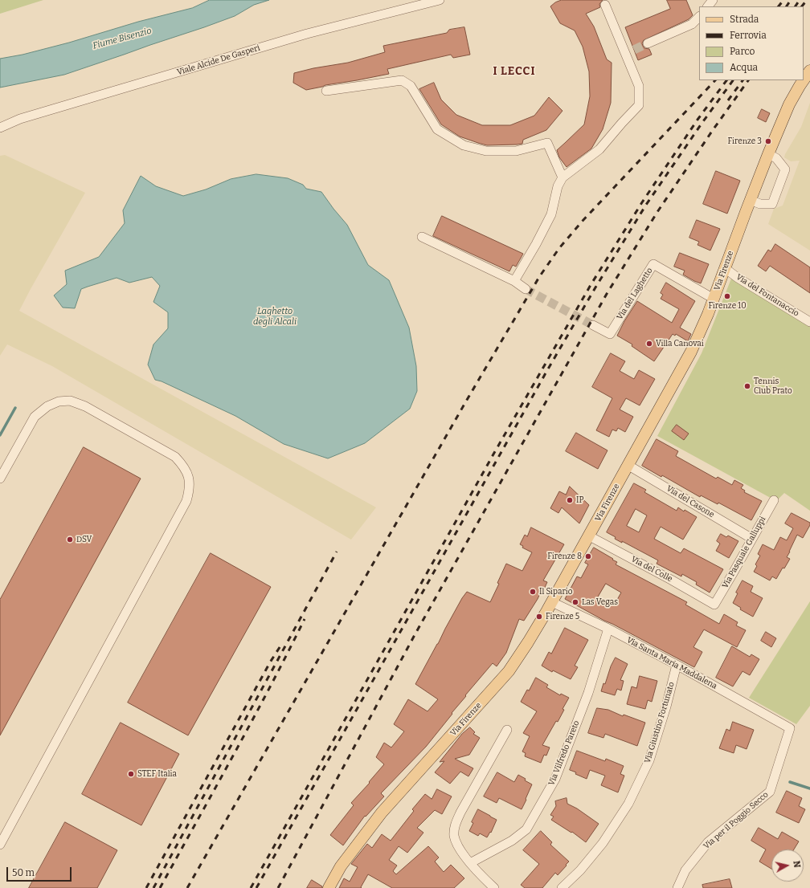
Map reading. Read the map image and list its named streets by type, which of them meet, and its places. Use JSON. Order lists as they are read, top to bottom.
{
  "streets": {
    "main road": ["Via Firenze"],
    "street": [
      "Viale Alcide De Gasperi",
      "Via del Laghetto",
      "Via del Fontanaccio",
      "Via del Casone",
      "Via Pasquale Galluppi",
      "Via del Colle",
      "Via Santa Maria Maddalena",
      "Via Giustino Fortunato",
      "Via Vilfredo Pareto",
      "Via per il Poggio Secco"
    ]
  },
  "crossings": [
    ["Via Firenze", "Via del Laghetto"],
    ["Via Firenze", "Via del Fontanaccio"],
    ["Via Firenze", "Via del Casone"],
    ["Via Firenze", "Via del Colle"],
    ["Via Firenze", "Via Santa Maria Maddalena"],
    ["Via del Casone", "Via Pasquale Galluppi"],
    ["Via Pasquale Galluppi", "Via del Colle"],
    ["Via Santa Maria Maddalena", "Via Giustino Fortunato"],
    ["Via Santa Maria Maddalena", "Via Vilfredo Pareto"],
    ["Via Santa Maria Maddalena", "Via per il Poggio Secco"]
  ],
  "districts": ["I LECCI"],
  "water": ["Fiume Bisenzio", "Laghetto degli Alcali"],
  "places": [
    "Firenze 3",
    "Firenze 10",
    "Villa Canovai",
    "Tennis Club Prato",
    "IP",
    "DSV",
    "Firenze 8",
    "Il Sipario",
    "Las Vegas",
    "Firenze 5",
    "STEF Italia"
  ],
  "legend": [
    "Strada",
    "Ferrovia",
    "Parco",
    "Acqua"
  ],
  "scale_bar": "50 m",
  "north": "right"
}
